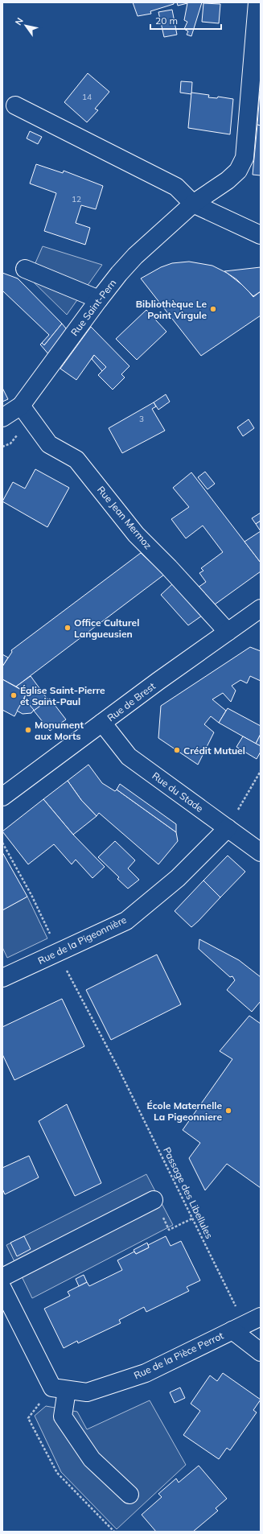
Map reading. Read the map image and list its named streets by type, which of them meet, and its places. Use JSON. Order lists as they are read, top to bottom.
{
  "streets": {
    "street": [
      "Rue Saint-Pern",
      "Rue Jean Mermoz",
      "Rue de Brest",
      "Rue du Stade",
      "Rue de la Pigeonnière",
      "Rue de la Pièce Perrot"
    ],
    "path": ["Passage des Libellules"]
  },
  "crossings": [
    ["Rue Saint-Pern", "Rue Jean Mermoz"],
    ["Rue Jean Mermoz", "Rue de Brest"],
    ["Rue de Brest", "Rue du Stade"],
    ["Rue du Stade", "Rue de la Pigeonnière"],
    ["Passage des Libellules", "Rue de la Pièce Perrot"]
  ],
  "places": [
    "Bibliothèque Le Point Virgule",
    "Office Culturel Langueusien",
    "Église Saint-Pierre et Saint-Paul",
    "Monument aux Morts",
    "Crédit Mutuel",
    "École Maternelle La Pigeonniere"
  ],
  "house_numbers": ["14", "12", "3"],
  "scale_bar": "20 m",
  "north": "top left"
}
